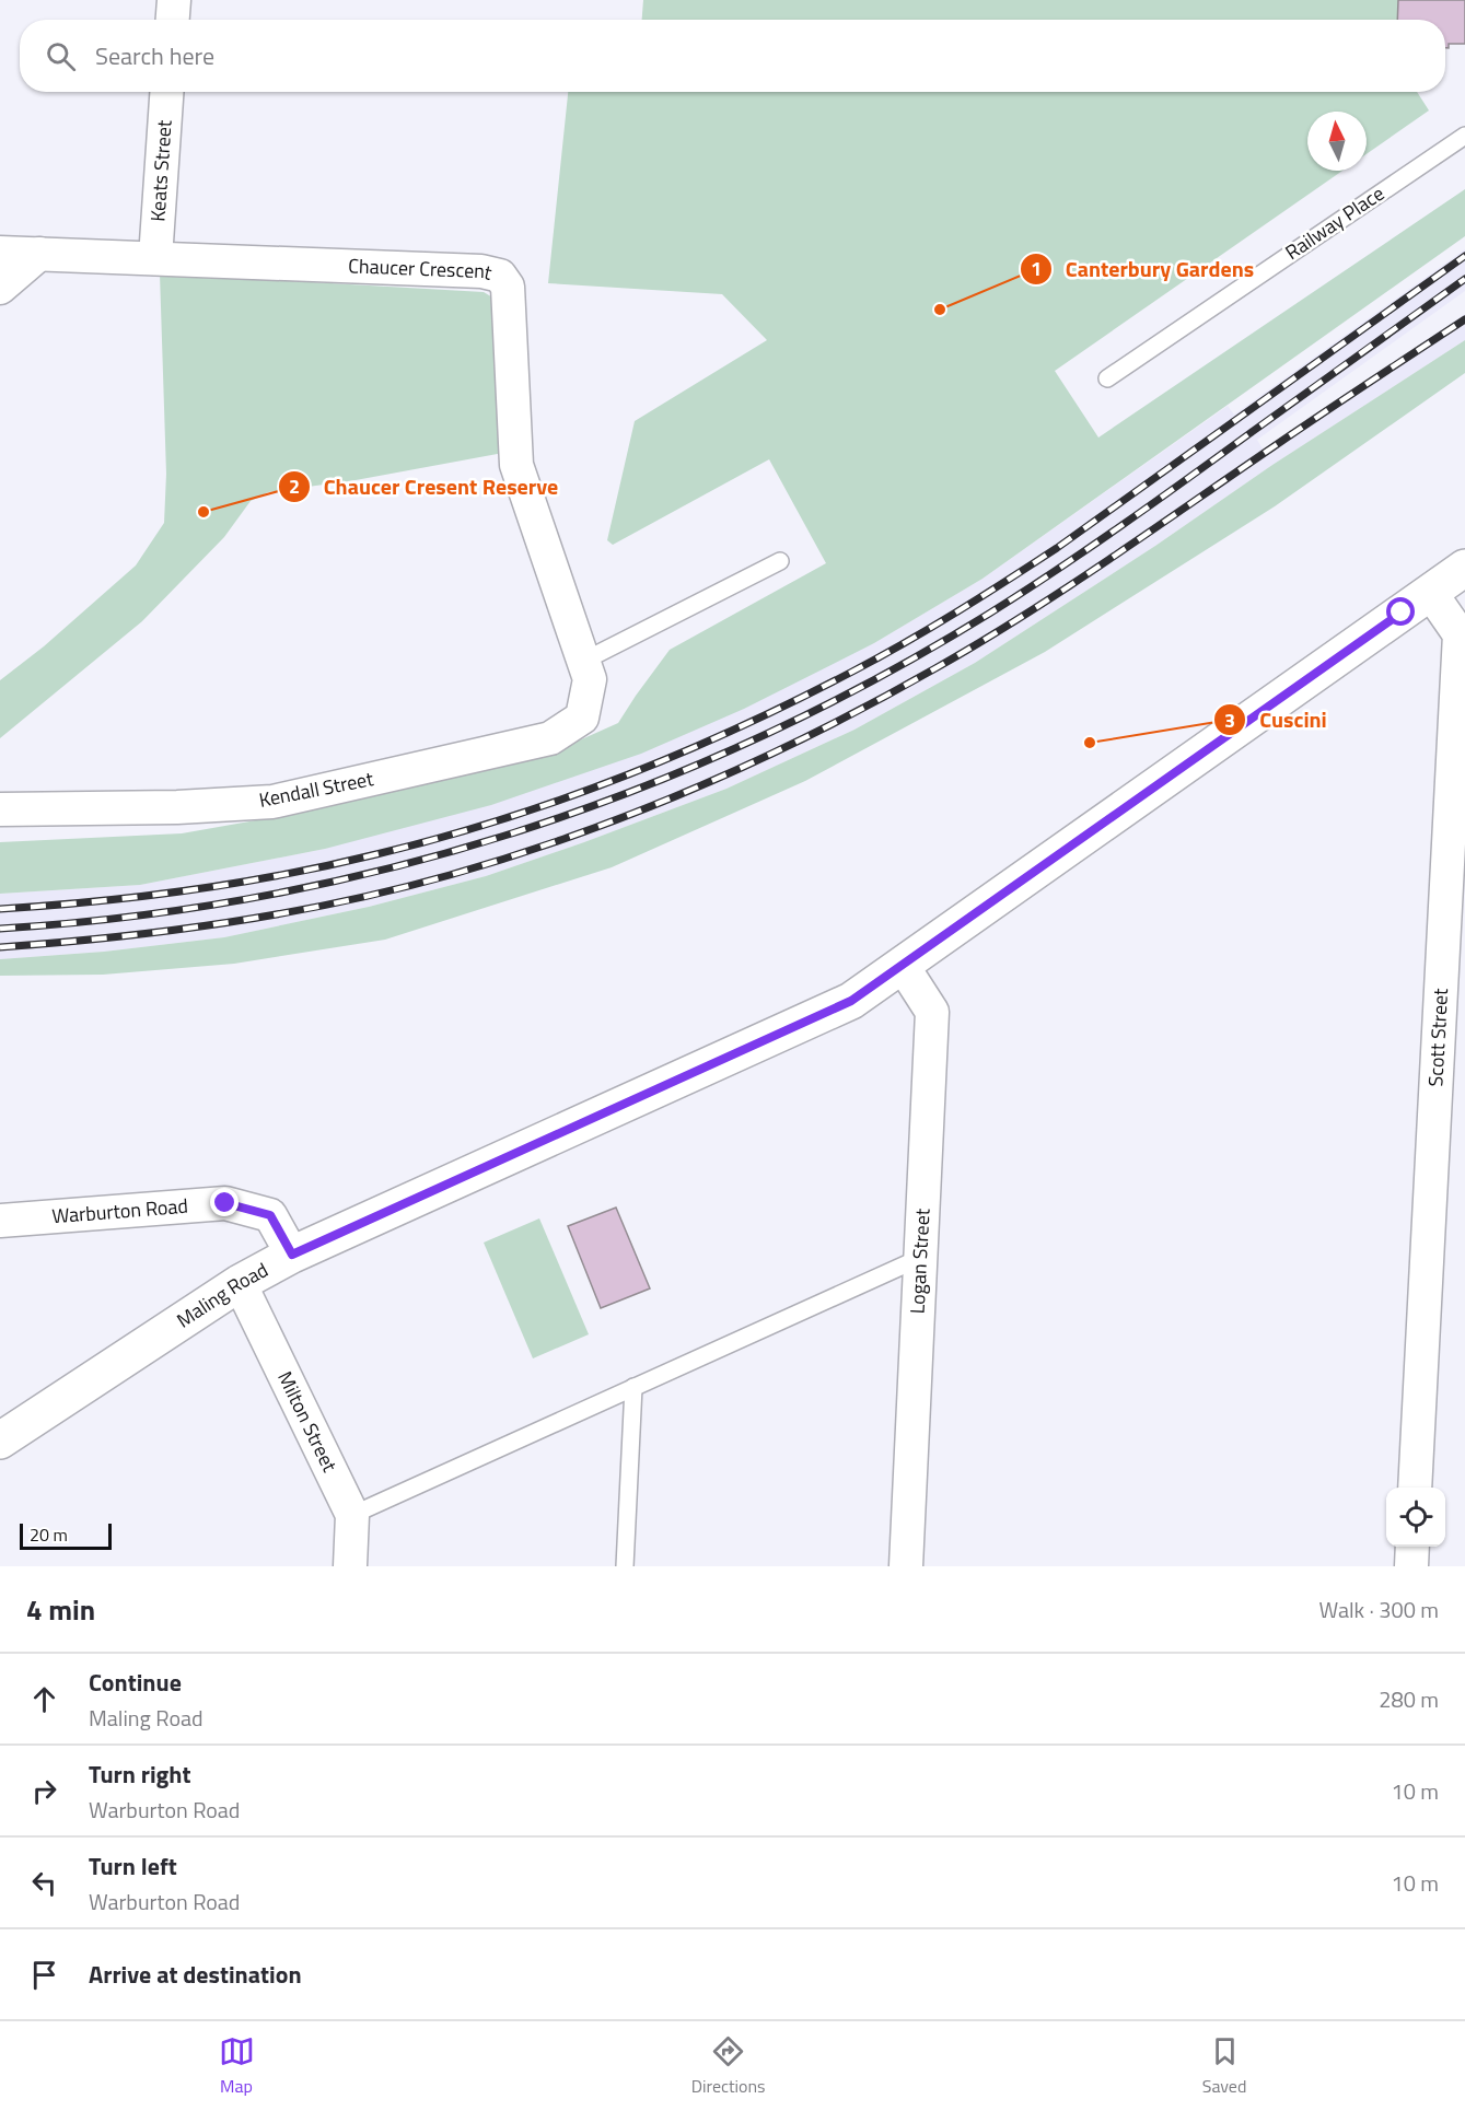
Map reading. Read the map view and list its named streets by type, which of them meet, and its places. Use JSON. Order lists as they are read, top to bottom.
{
  "streets": {
    "street": [
      "Keats Street",
      "Chaucer Crescent",
      "Kendall Street",
      "Scott Street",
      "Warburton Road",
      "Logan Street",
      "Maling Road",
      "Milton Street"
    ],
    "lane": ["Railway Place"]
  },
  "crossings": [
    ["Keats Street", "Chaucer Crescent"],
    ["Chaucer Crescent", "Kendall Street"],
    ["Scott Street", "Maling Road"],
    ["Warburton Road", "Maling Road"],
    ["Logan Street", "Maling Road"],
    ["Maling Road", "Milton Street"]
  ],
  "places": ["Canterbury Gardens", "Chaucer Cresent Reserve", "Cuscini"],
  "scale_bar": "20 m",
  "north": "top",
  "page": {
    "search": "Search here",
    "scale": "20 m",
    "heading": ["4 min", "Walk · 300 m"],
    "list": [
      ["Continue", "Maling Road", "280 m"],
      ["Turn right", "Warburton Road", "10 m"],
      ["Turn left", "Warburton Road", "10 m"],
      "Arrive at destination"
    ],
    "nav": ["Map", "Directions", "Saved"]
  }
}
